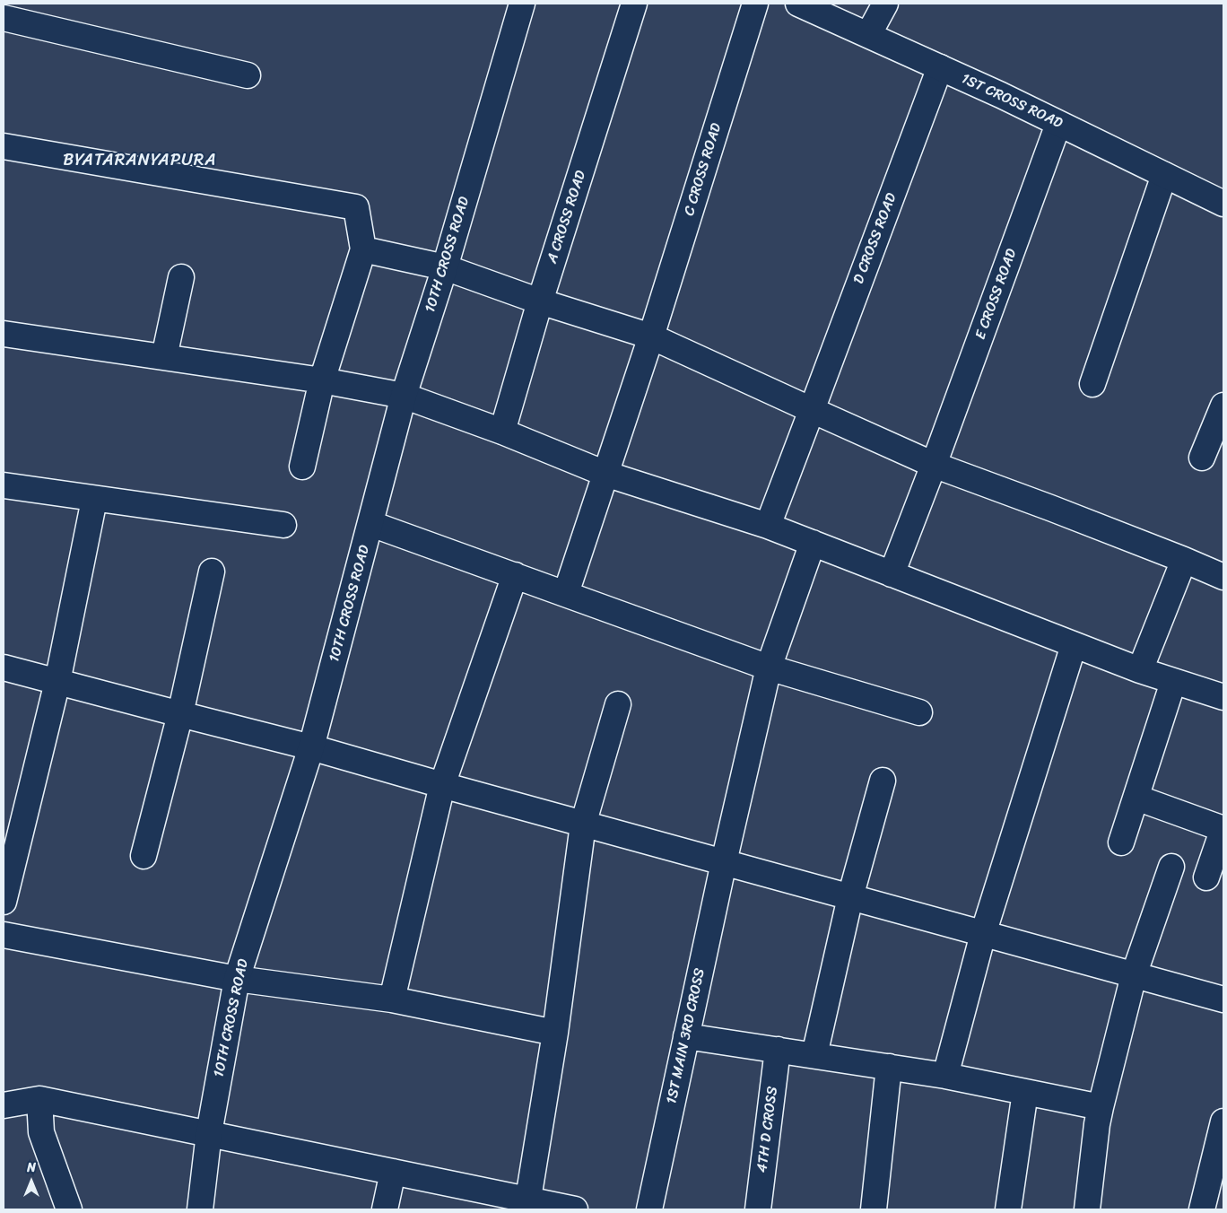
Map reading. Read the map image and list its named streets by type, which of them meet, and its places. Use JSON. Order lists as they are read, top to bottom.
{
  "streets": {
    "street": [
      "1ST CROSS ROAD",
      "C CROSS ROAD",
      "A CROSS ROAD",
      "D CROSS ROAD",
      "10TH CROSS ROAD",
      "E CROSS ROAD",
      "1ST MAIN 3RD CROSS",
      "4TH D CROSS"
    ]
  },
  "crossings": [
    ["1ST CROSS ROAD", "D CROSS ROAD"],
    ["1ST CROSS ROAD", "E CROSS ROAD"]
  ],
  "districts": ["BYATARANYAPURA"],
  "north": "top"
}
